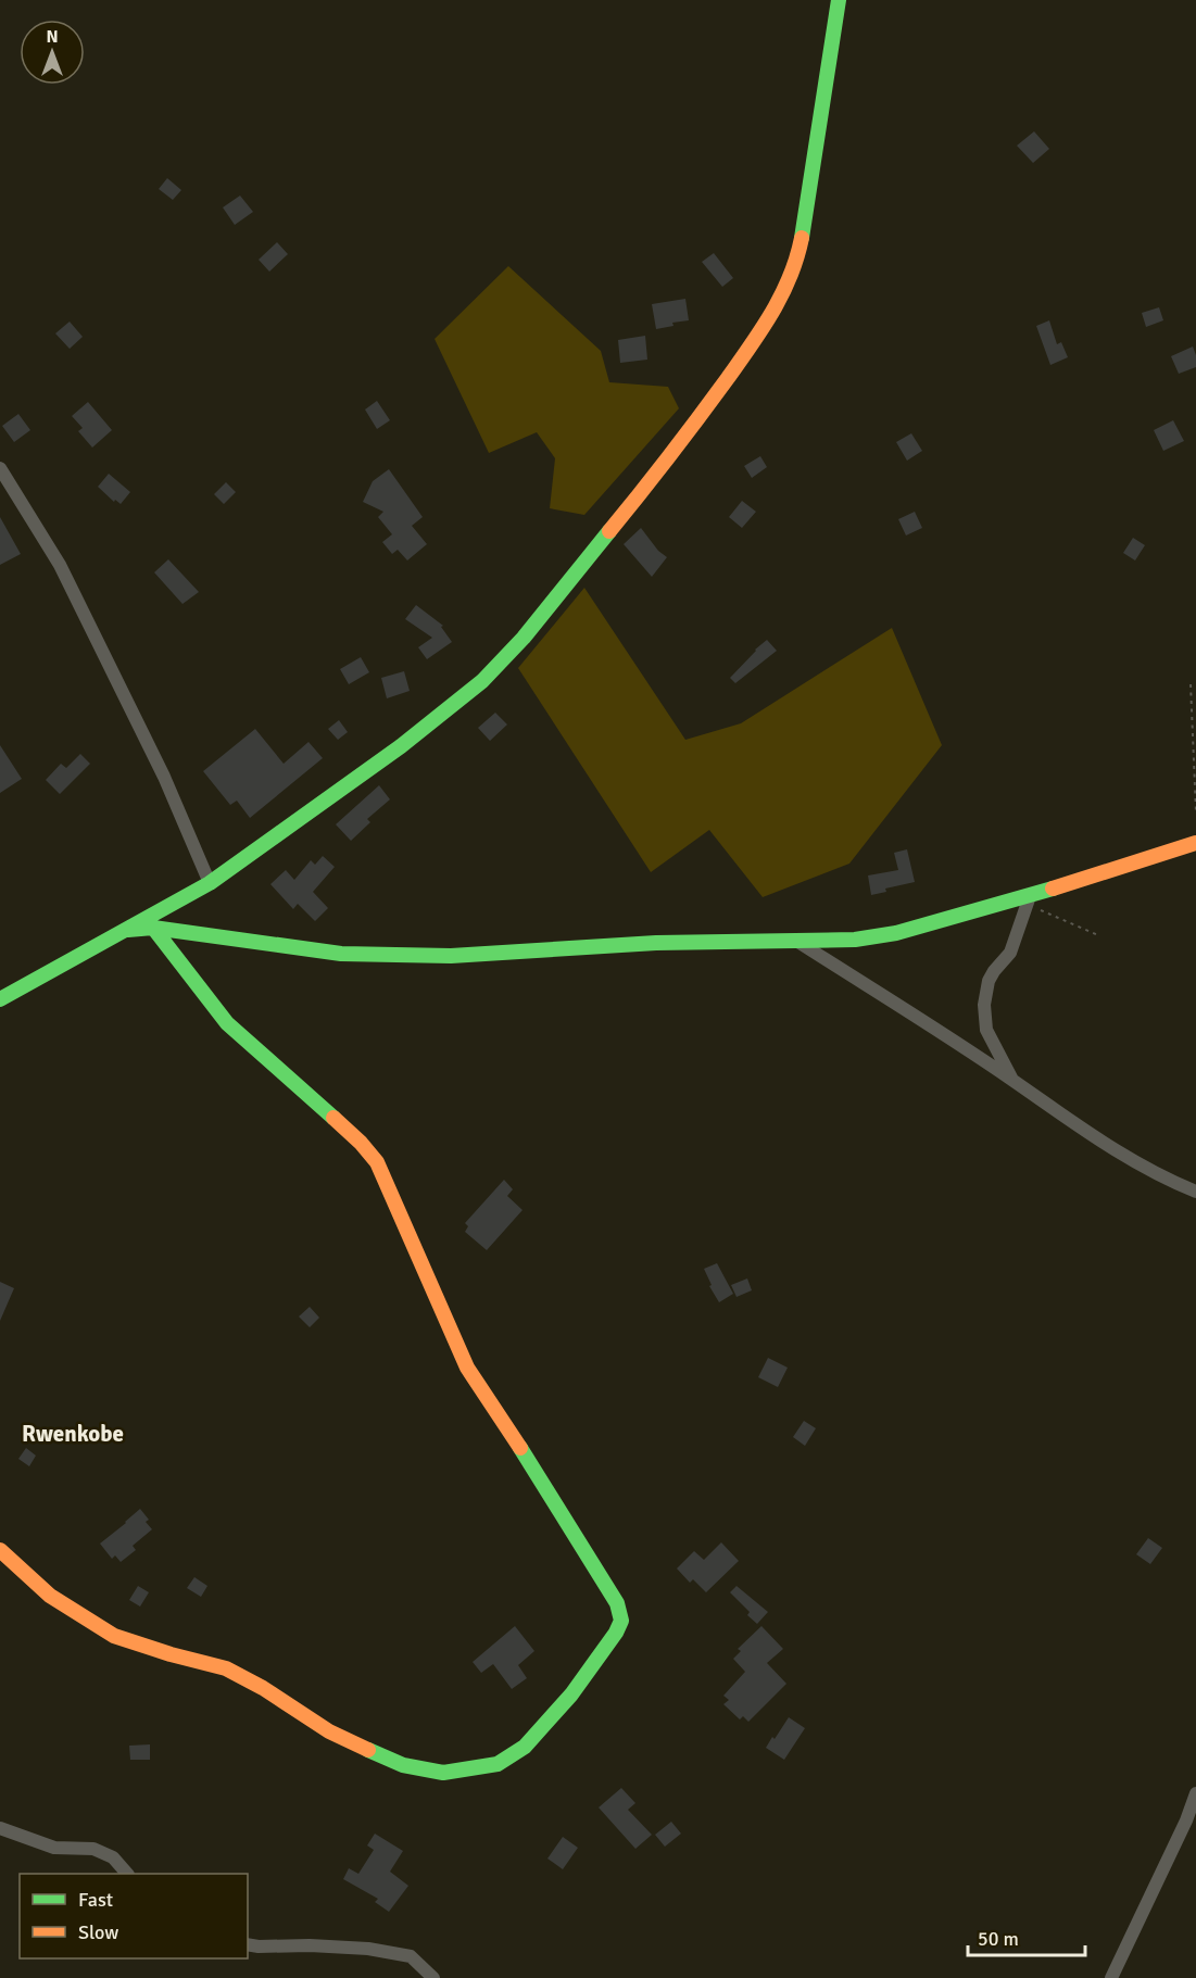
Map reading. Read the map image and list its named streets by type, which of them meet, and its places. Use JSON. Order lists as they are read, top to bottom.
{
  "districts": ["Rwenkobe"],
  "legend": ["Fast", "Slow"],
  "scale_bar": "50 m",
  "north": "top"
}
